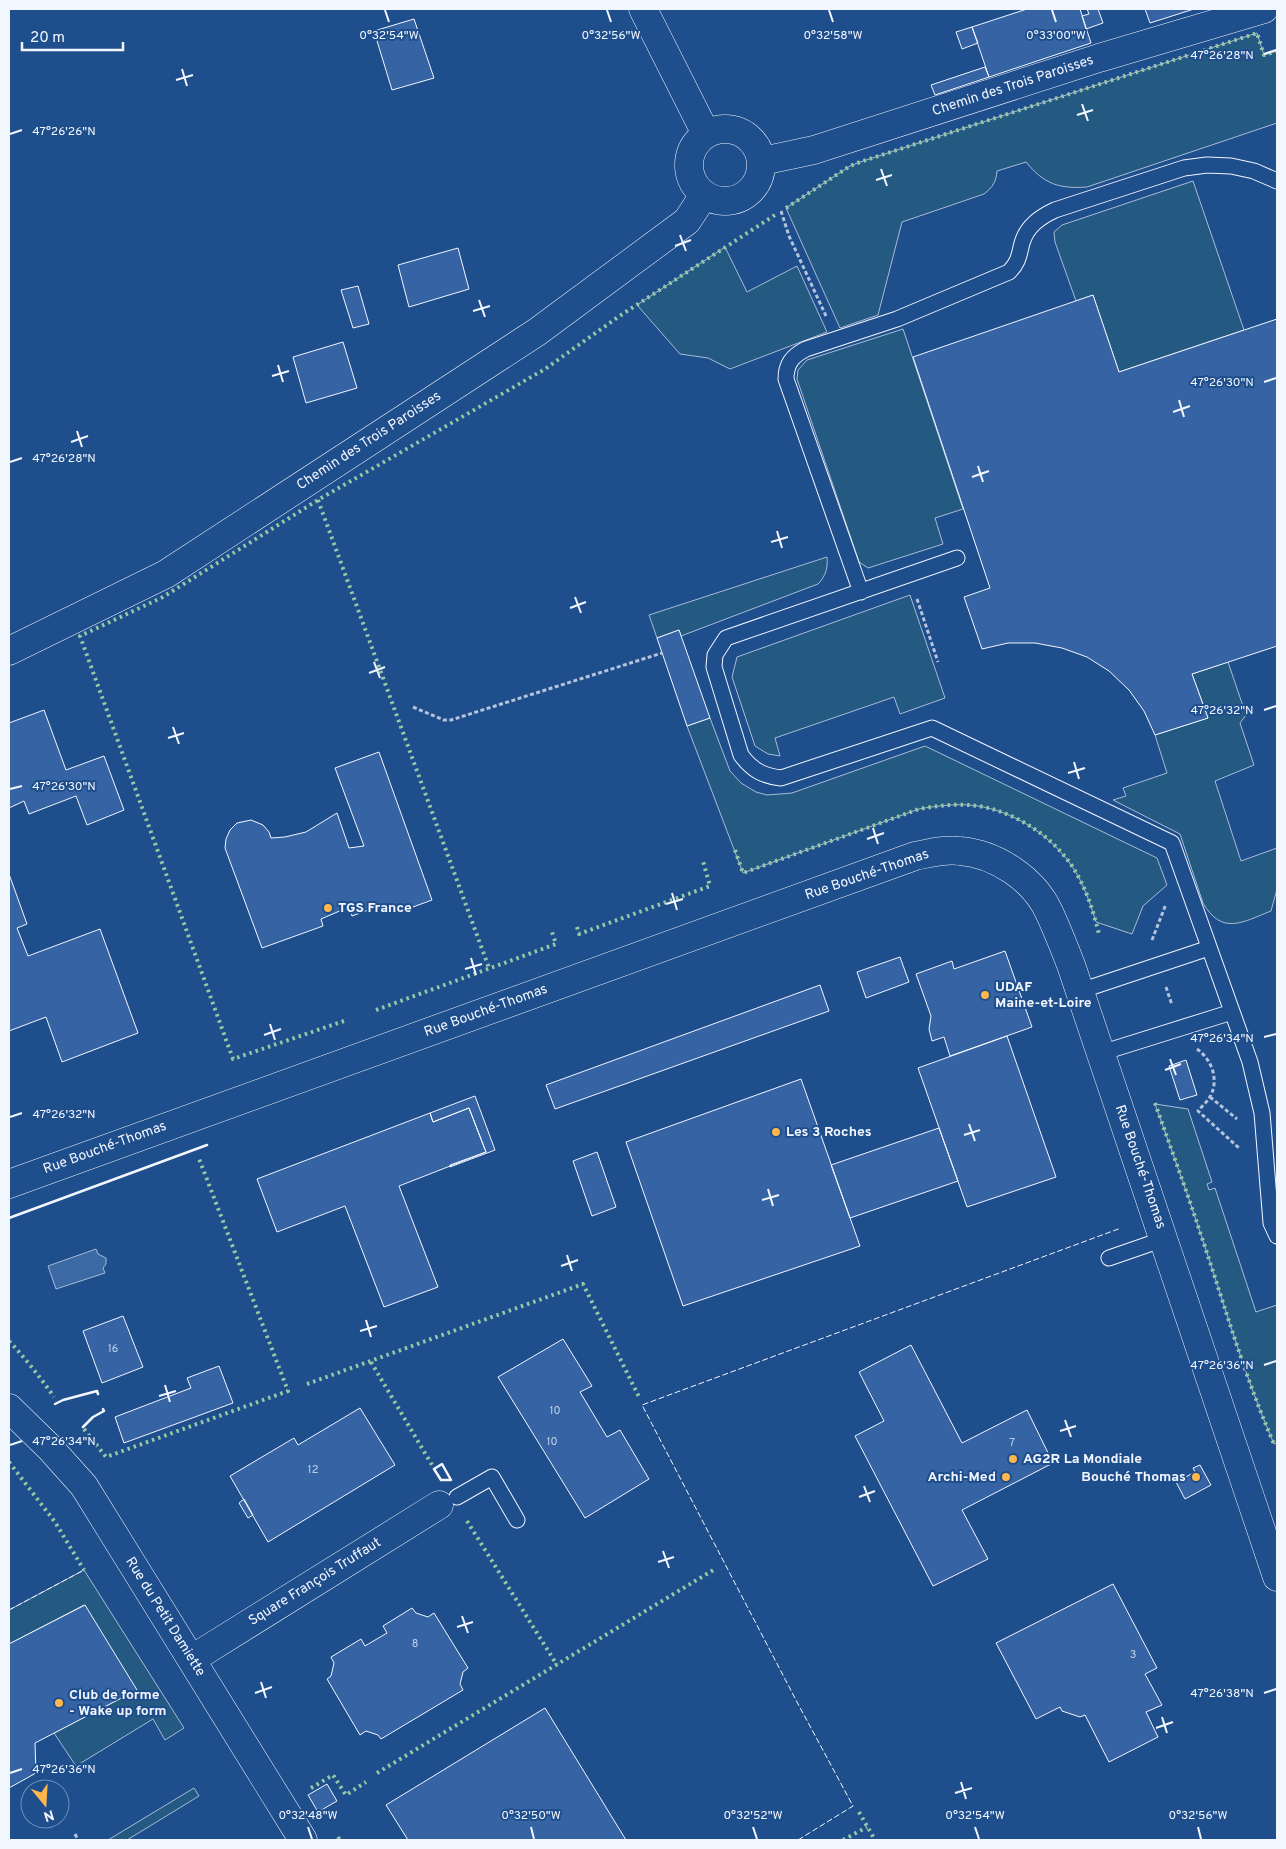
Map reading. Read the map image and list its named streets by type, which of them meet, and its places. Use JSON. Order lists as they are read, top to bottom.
{
  "streets": {
    "street": [
      "Chemin des Trois Paroisses",
      "Rue Bouché-Thomas",
      "Square François Truffaut",
      "Rue du Petit Damiette"
    ]
  },
  "crossings": [
    ["Square François Truffaut", "Rue du Petit Damiette"]
  ],
  "places": [
    "TGS France",
    "UDAF Maine-et-Loire",
    "Les 3 Roches",
    "AG2R La Mondiale",
    "Archi-Med",
    "Bouché Thomas",
    "Club de forme - Wake up form"
  ],
  "house_numbers": [
    "16",
    "10",
    "10",
    "7",
    "12",
    "8",
    "3"
  ],
  "scale_bar": "20 m",
  "north": "bottom",
  "coordinates": [
    "0°32'54\"W",
    "0°32'56\"W",
    "0°32'58\"W",
    "0°33'00\"W",
    "47°26'28\"N",
    "47°26'26\"N",
    "47°26'30\"N",
    "47°26'32\"N",
    "47°26'34\"N",
    "47°26'36\"N",
    "47°26'38\"N",
    "0°32'48\"W",
    "0°32'50\"W",
    "0°32'52\"W"
  ]
}
